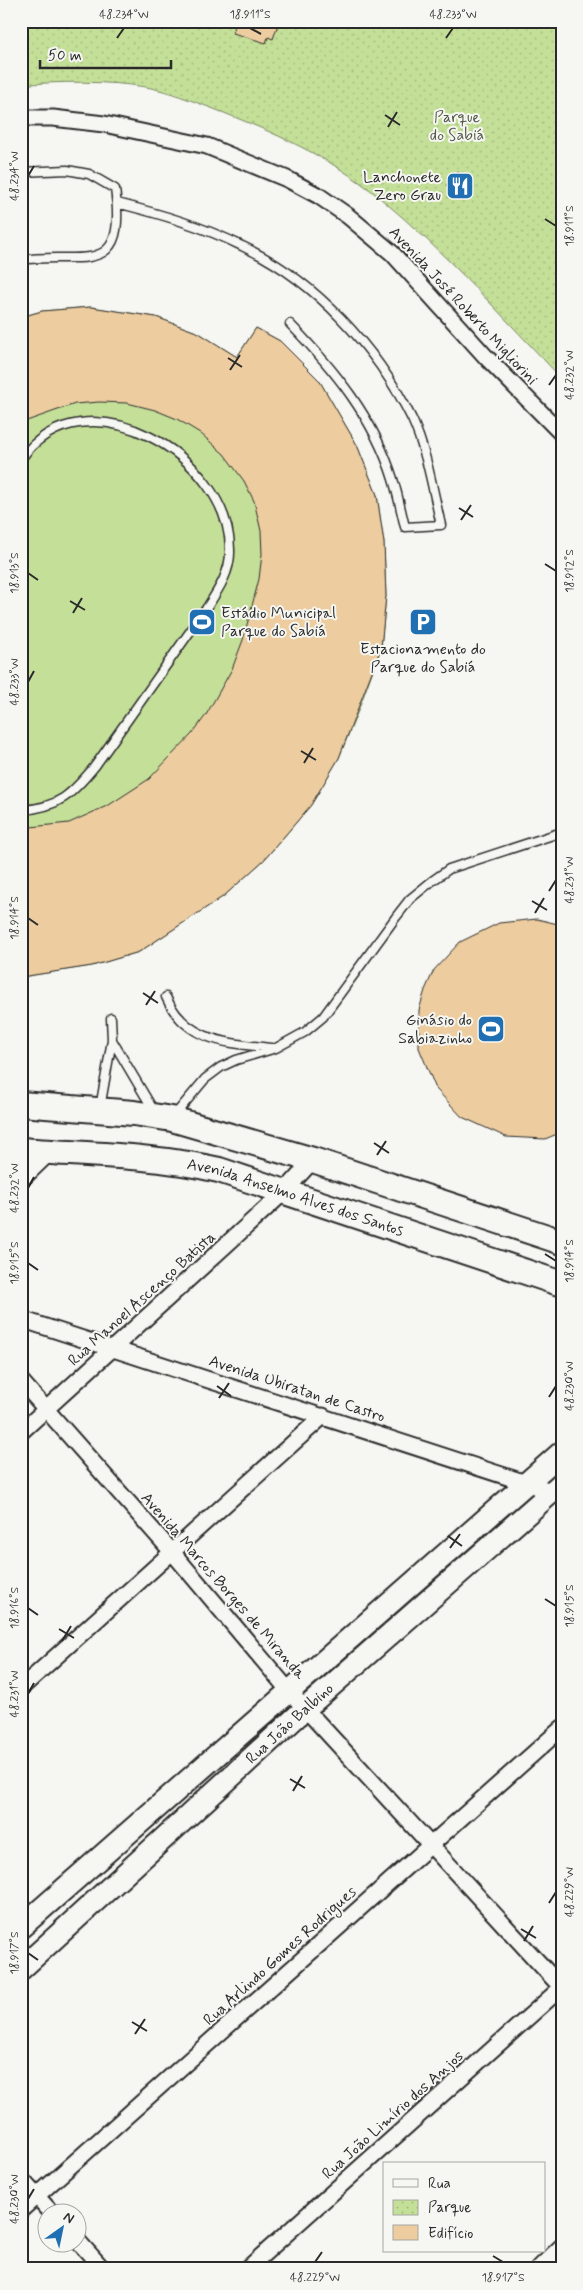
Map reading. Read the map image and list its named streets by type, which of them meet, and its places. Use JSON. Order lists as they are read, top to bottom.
{
  "streets": {
    "main road": ["Avenida Anselmo Alves dos Santos", "Rua João Balbino"],
    "street": [
      "Avenida José Roberto Migliorini",
      "Rua Manoel Ascenço Batista",
      "Avenida Ubiratan de Castro",
      "Avenida Marcos Borges de Miranda",
      "Rua Arlindo Gomes Rodrigues",
      "Rua João Limírio dos Anjos"
    ]
  },
  "crossings": [
    ["Avenida Anselmo Alves dos Santos", "Rua Manoel Ascenço Batista"],
    ["Rua Manoel Ascenço Batista", "Avenida Ubiratan de Castro"],
    ["Rua Manoel Ascenço Batista", "Avenida Marcos Borges de Miranda"],
    ["Avenida Ubiratan de Castro", "Rua João Balbino"],
    ["Avenida Marcos Borges de Miranda", "Rua João Balbino"],
    ["Avenida Marcos Borges de Miranda", "Rua Arlindo Gomes Rodrigues"],
    ["Avenida Marcos Borges de Miranda", "Rua João Limírio dos Anjos"]
  ],
  "parks": ["Parque do Sabiá"],
  "places": {
    "restaurant": ["Lanchonete Zero Grau"],
    "sports": ["Estádio Municipal Parque do Sabiá", "Ginásio do Sabiazinho"],
    "parking": ["Estacionamento do Parque do Sabiá"]
  },
  "legend": ["Rua", "Parque", "Edifício"],
  "scale_bar": "50 m",
  "north": "top right",
  "coordinates": [
    "48.234°W",
    "18.911°S",
    "48.233°W",
    "48.232°W",
    "18.912°S",
    "18.913°S",
    "48.231°W",
    "18.914°S",
    "18.915°S",
    "48.230°W",
    "18.916°S",
    "48.229°W",
    "18.917°S"
  ]
}
